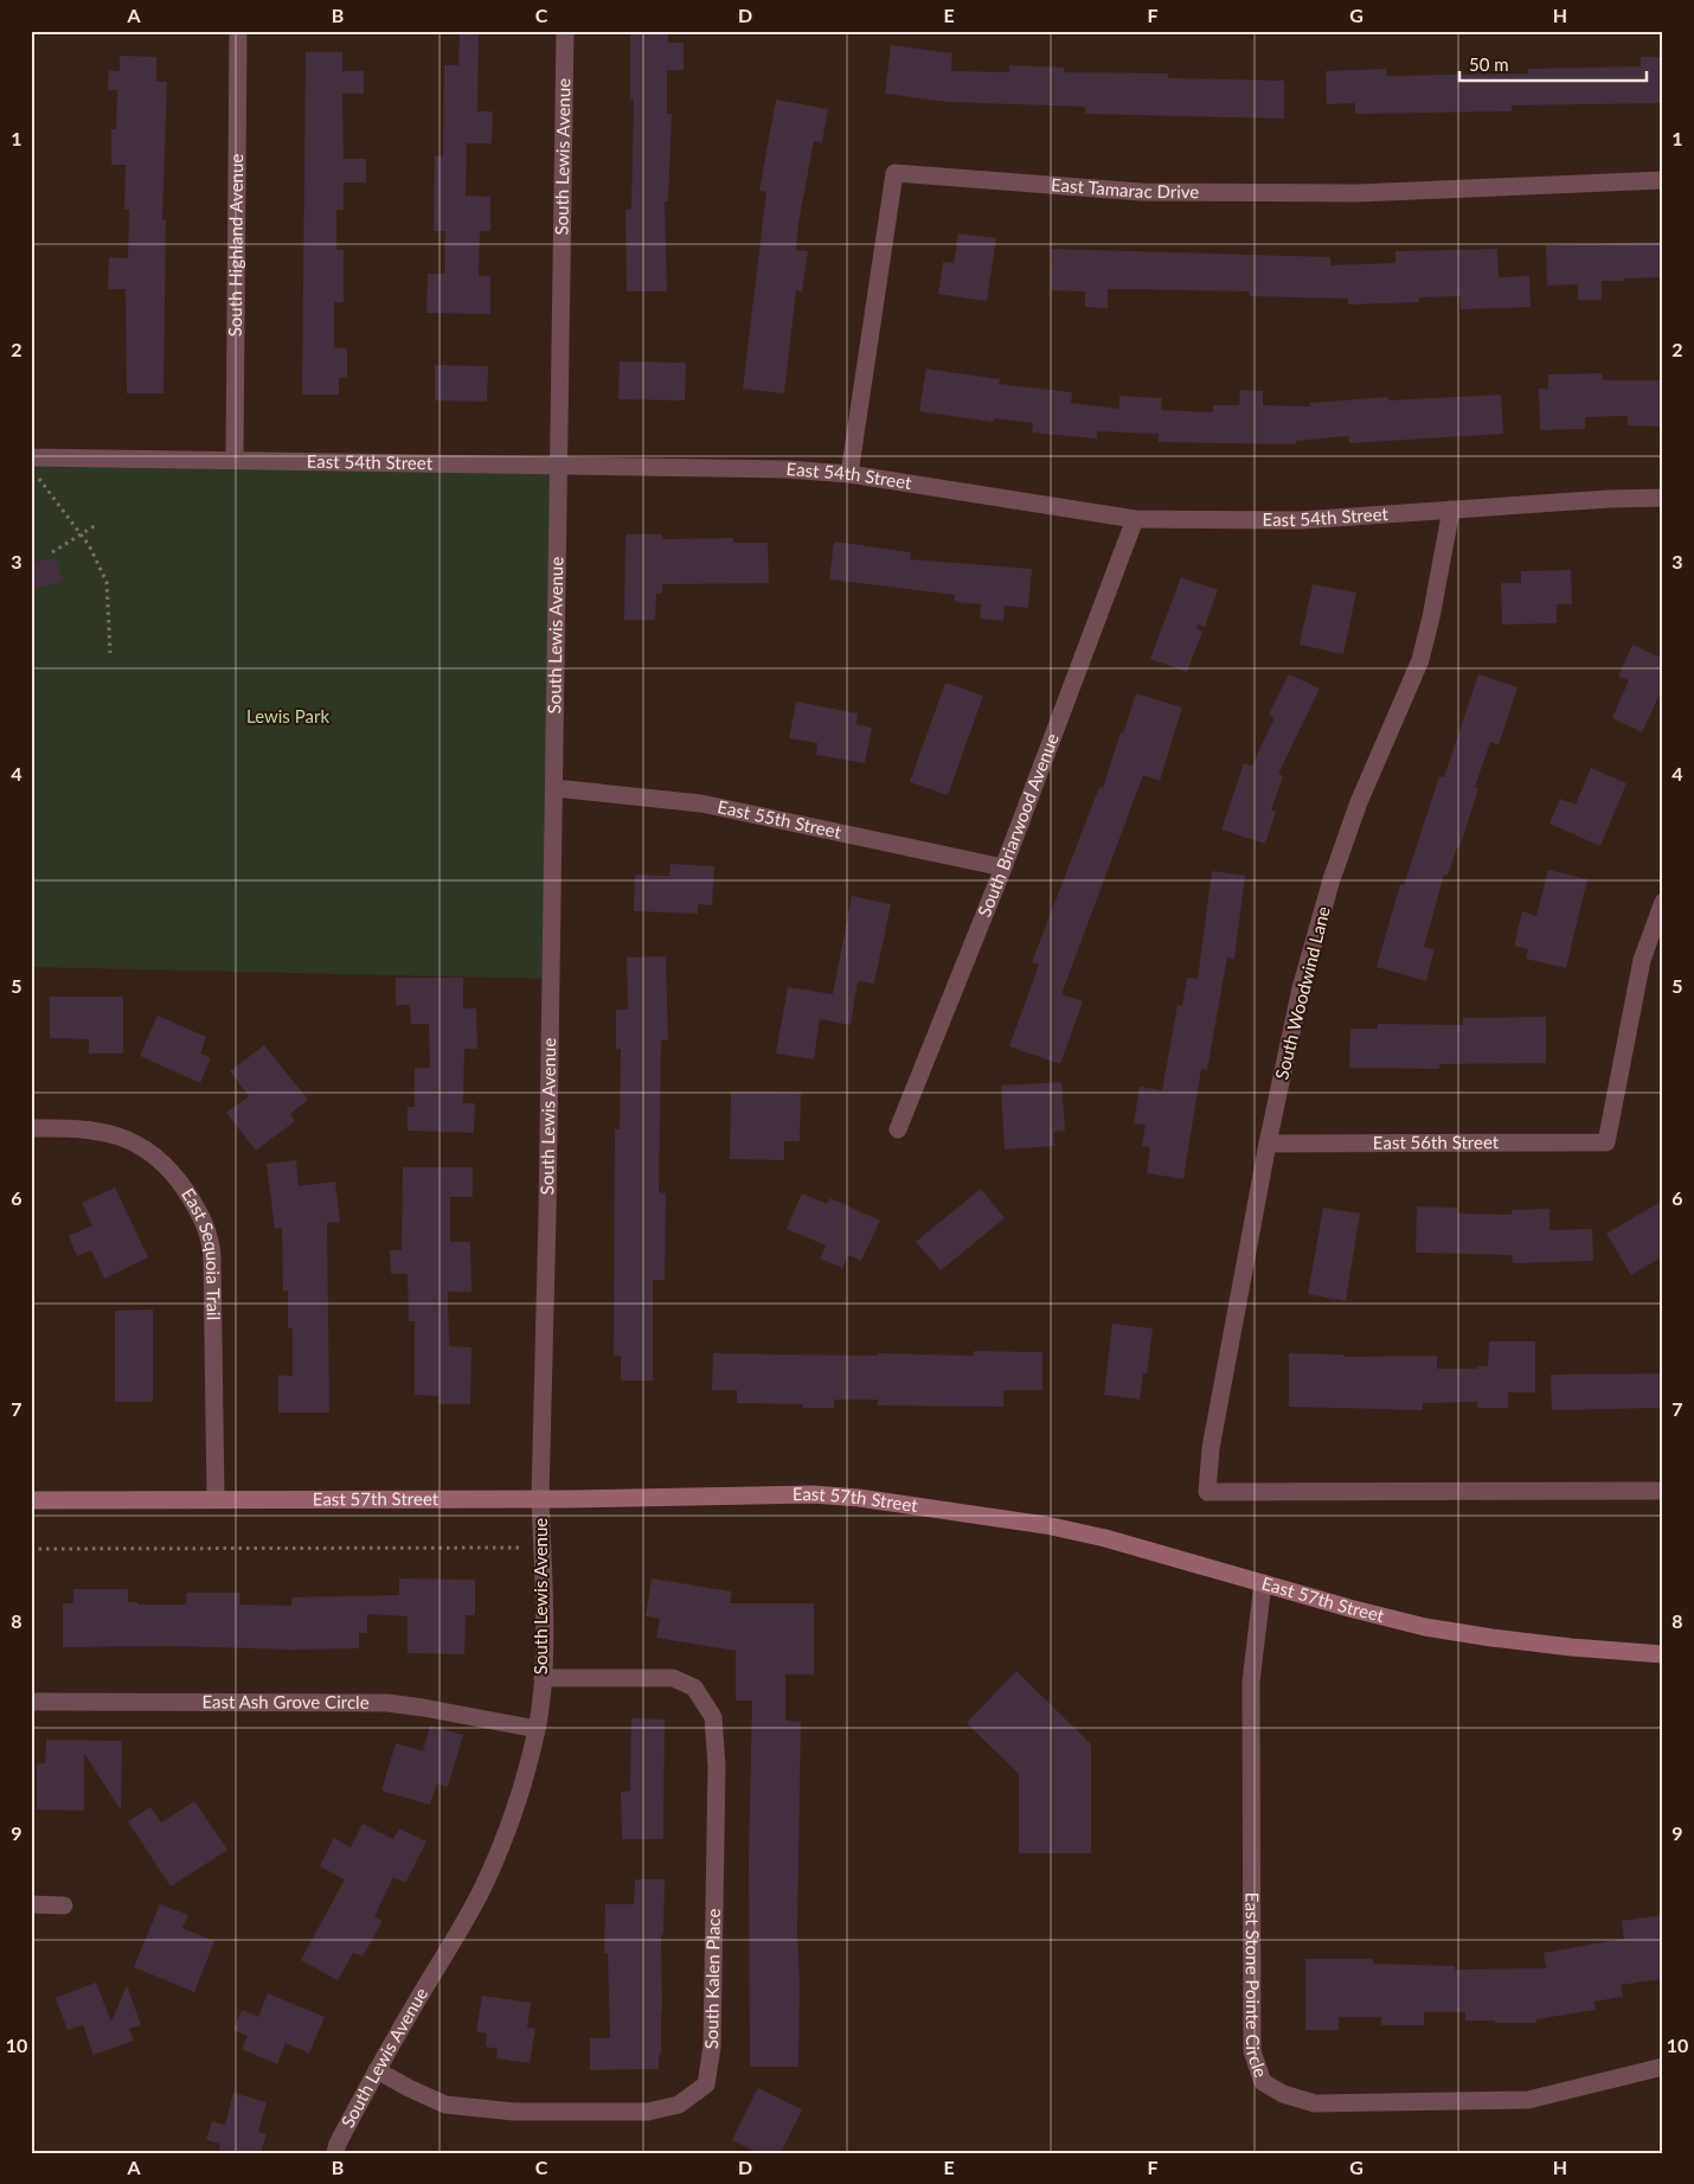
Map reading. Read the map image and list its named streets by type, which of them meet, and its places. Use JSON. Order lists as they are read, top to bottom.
{
  "streets": {
    "main road": ["East 57th Street"],
    "street": [
      "South Lewis Avenue",
      "East Tamarac Drive",
      "South Highland Avenue",
      "East 54th Street",
      "East 55th Street",
      "South Briarwood Avenue",
      "South Woodwind Lane",
      "East 56th Street",
      "East Sequoia Trail",
      "East Ash Grove Circle",
      "South Kalen Place",
      "East Stone Pointe Circle"
    ]
  },
  "crossings": [
    ["South Lewis Avenue", "East 54th Street"],
    ["South Lewis Avenue", "East 55th Street"],
    ["South Lewis Avenue", "East 57th Street"],
    ["South Lewis Avenue", "East Ash Grove Circle"],
    ["South Lewis Avenue", "South Kalen Place"],
    ["East Tamarac Drive", "East 54th Street"],
    ["South Highland Avenue", "East 54th Street"],
    ["East 54th Street", "South Briarwood Avenue"],
    ["East 54th Street", "South Woodwind Lane"],
    ["East 55th Street", "South Briarwood Avenue"],
    ["South Woodwind Lane", "East 56th Street"],
    ["East Sequoia Trail", "East 57th Street"],
    ["East 57th Street", "East Stone Pointe Circle"]
  ],
  "parks": ["Lewis Park"],
  "scale_bar": "50 m",
  "grid": {
    "columns": [
      "A",
      "B",
      "C",
      "D",
      "E",
      "F",
      "G",
      "H"
    ],
    "rows": [
      "1",
      "2",
      "3",
      "4",
      "5",
      "6",
      "7",
      "8",
      "9",
      "10"
    ]
  }
}
